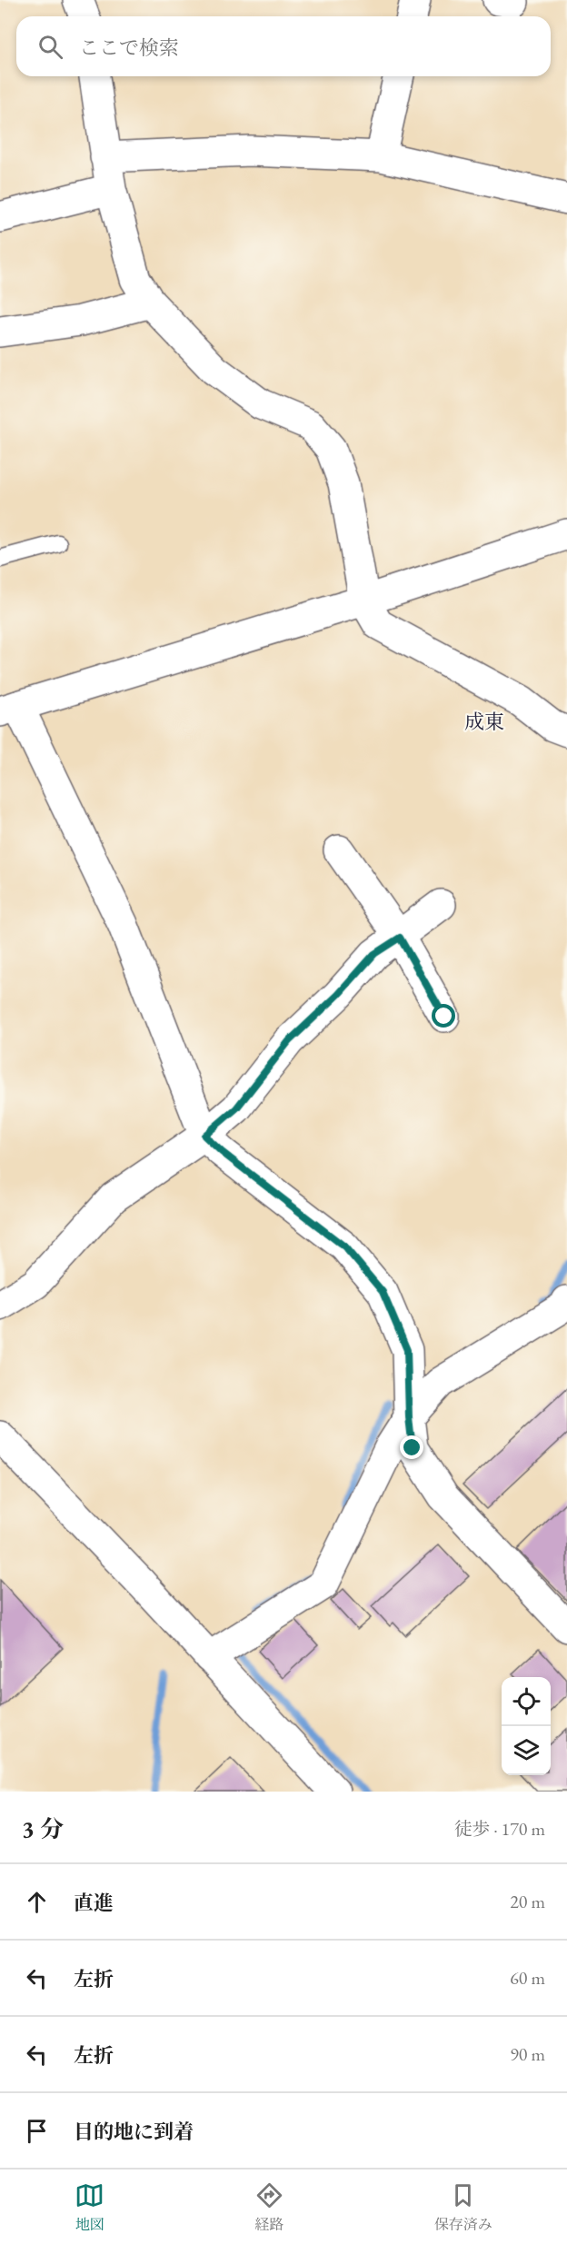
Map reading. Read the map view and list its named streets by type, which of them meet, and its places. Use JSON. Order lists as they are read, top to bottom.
{
  "districts": ["成東"],
  "page": {
    "search": "ここで検索",
    "heading": ["3 分", "徒歩 · 170 m"],
    "list": [
      ["直進", "20 m"],
      ["左折", "60 m"],
      ["左折", "90 m"],
      "目的地に到着"
    ],
    "nav": ["地図", "経路", "保存済み"]
  }
}
